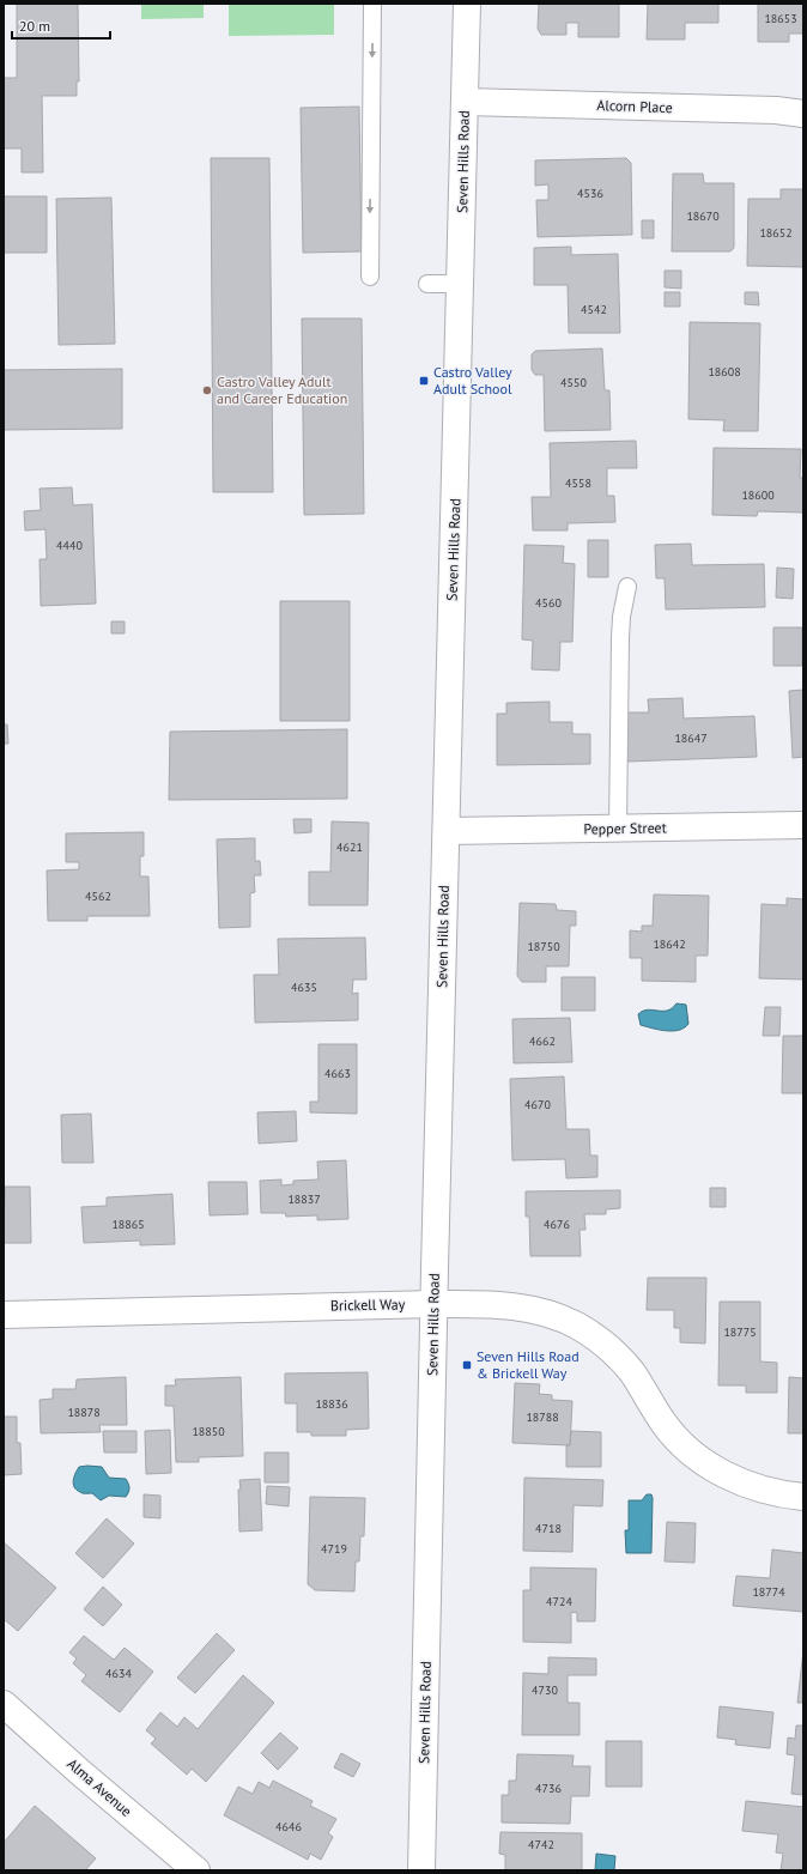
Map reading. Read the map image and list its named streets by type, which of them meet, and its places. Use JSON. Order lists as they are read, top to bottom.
{
  "streets": {
    "street": [
      "Alcorn Place",
      "Seven Hills Road",
      "Pepper Street",
      "Brickell Way",
      "Alma Avenue"
    ]
  },
  "crossings": [
    ["Alcorn Place", "Seven Hills Road"],
    ["Seven Hills Road", "Pepper Street"],
    ["Seven Hills Road", "Brickell Way"]
  ],
  "places": {
    "transit": ["Castro Valley Adult School", "Seven Hills Road & Brickell Way"],
    "other": ["Castro Valley Adult and Career Education"]
  },
  "house_numbers": [
    "18653",
    "4536",
    "18670",
    "18652",
    "4542",
    "18608",
    "4550",
    "4558",
    "18600",
    "4440",
    "4560",
    "18647",
    "4621",
    "4562",
    "18642",
    "18750",
    "4635",
    "4662",
    "4663",
    "4670",
    "18837",
    "18865",
    "4676",
    "18775",
    "18836",
    "18878",
    "18788",
    "18850",
    "4718",
    "4719",
    "18774",
    "4724",
    "4634",
    "4730",
    "4736",
    "4646",
    "4742"
  ],
  "scale_bar": "20 m"
}
